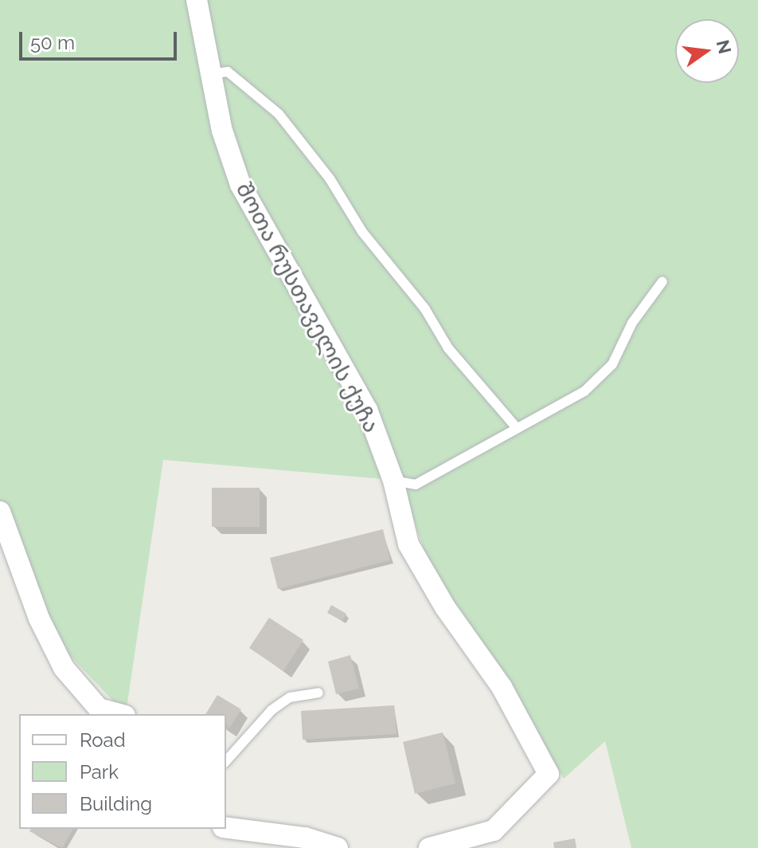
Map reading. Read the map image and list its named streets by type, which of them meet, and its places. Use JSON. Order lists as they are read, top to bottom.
{
  "streets": {
    "street": ["შოთა რუსთაველის ქუჩა"]
  },
  "legend": ["Road", "Park", "Building"],
  "scale_bar": "50 m",
  "north": "right"
}
